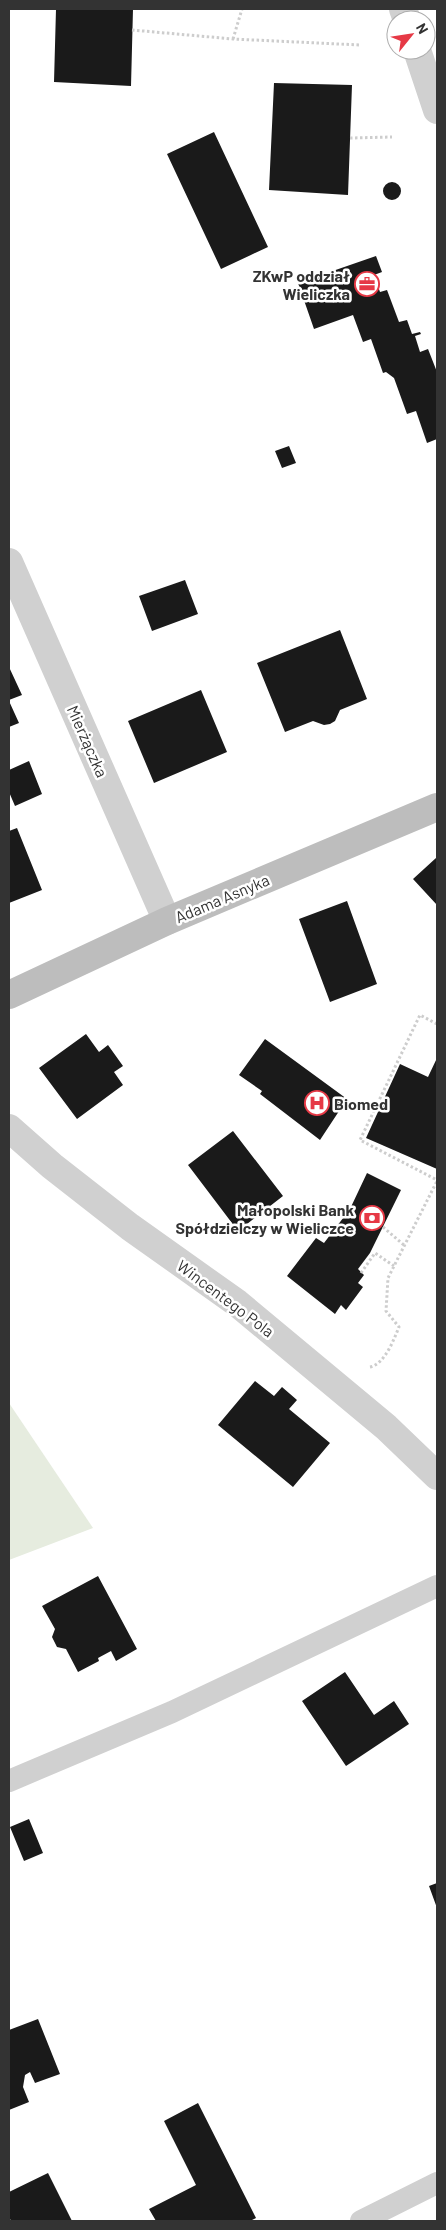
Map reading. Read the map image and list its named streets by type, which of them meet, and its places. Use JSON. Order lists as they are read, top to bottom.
{
  "streets": {
    "main road": ["Adama Asnyka"],
    "street": ["Mierżączka", "Wincentego Pola"]
  },
  "crossings": [
    ["Mierżączka", "Adama Asnyka"]
  ],
  "places": {
    "office": ["ZKwP oddział Wieliczka"],
    "hospital": ["Biomed"],
    "bank": ["Małopolski Bank Spółdzielczy w Wieliczce"]
  },
  "north": "top right"
}
